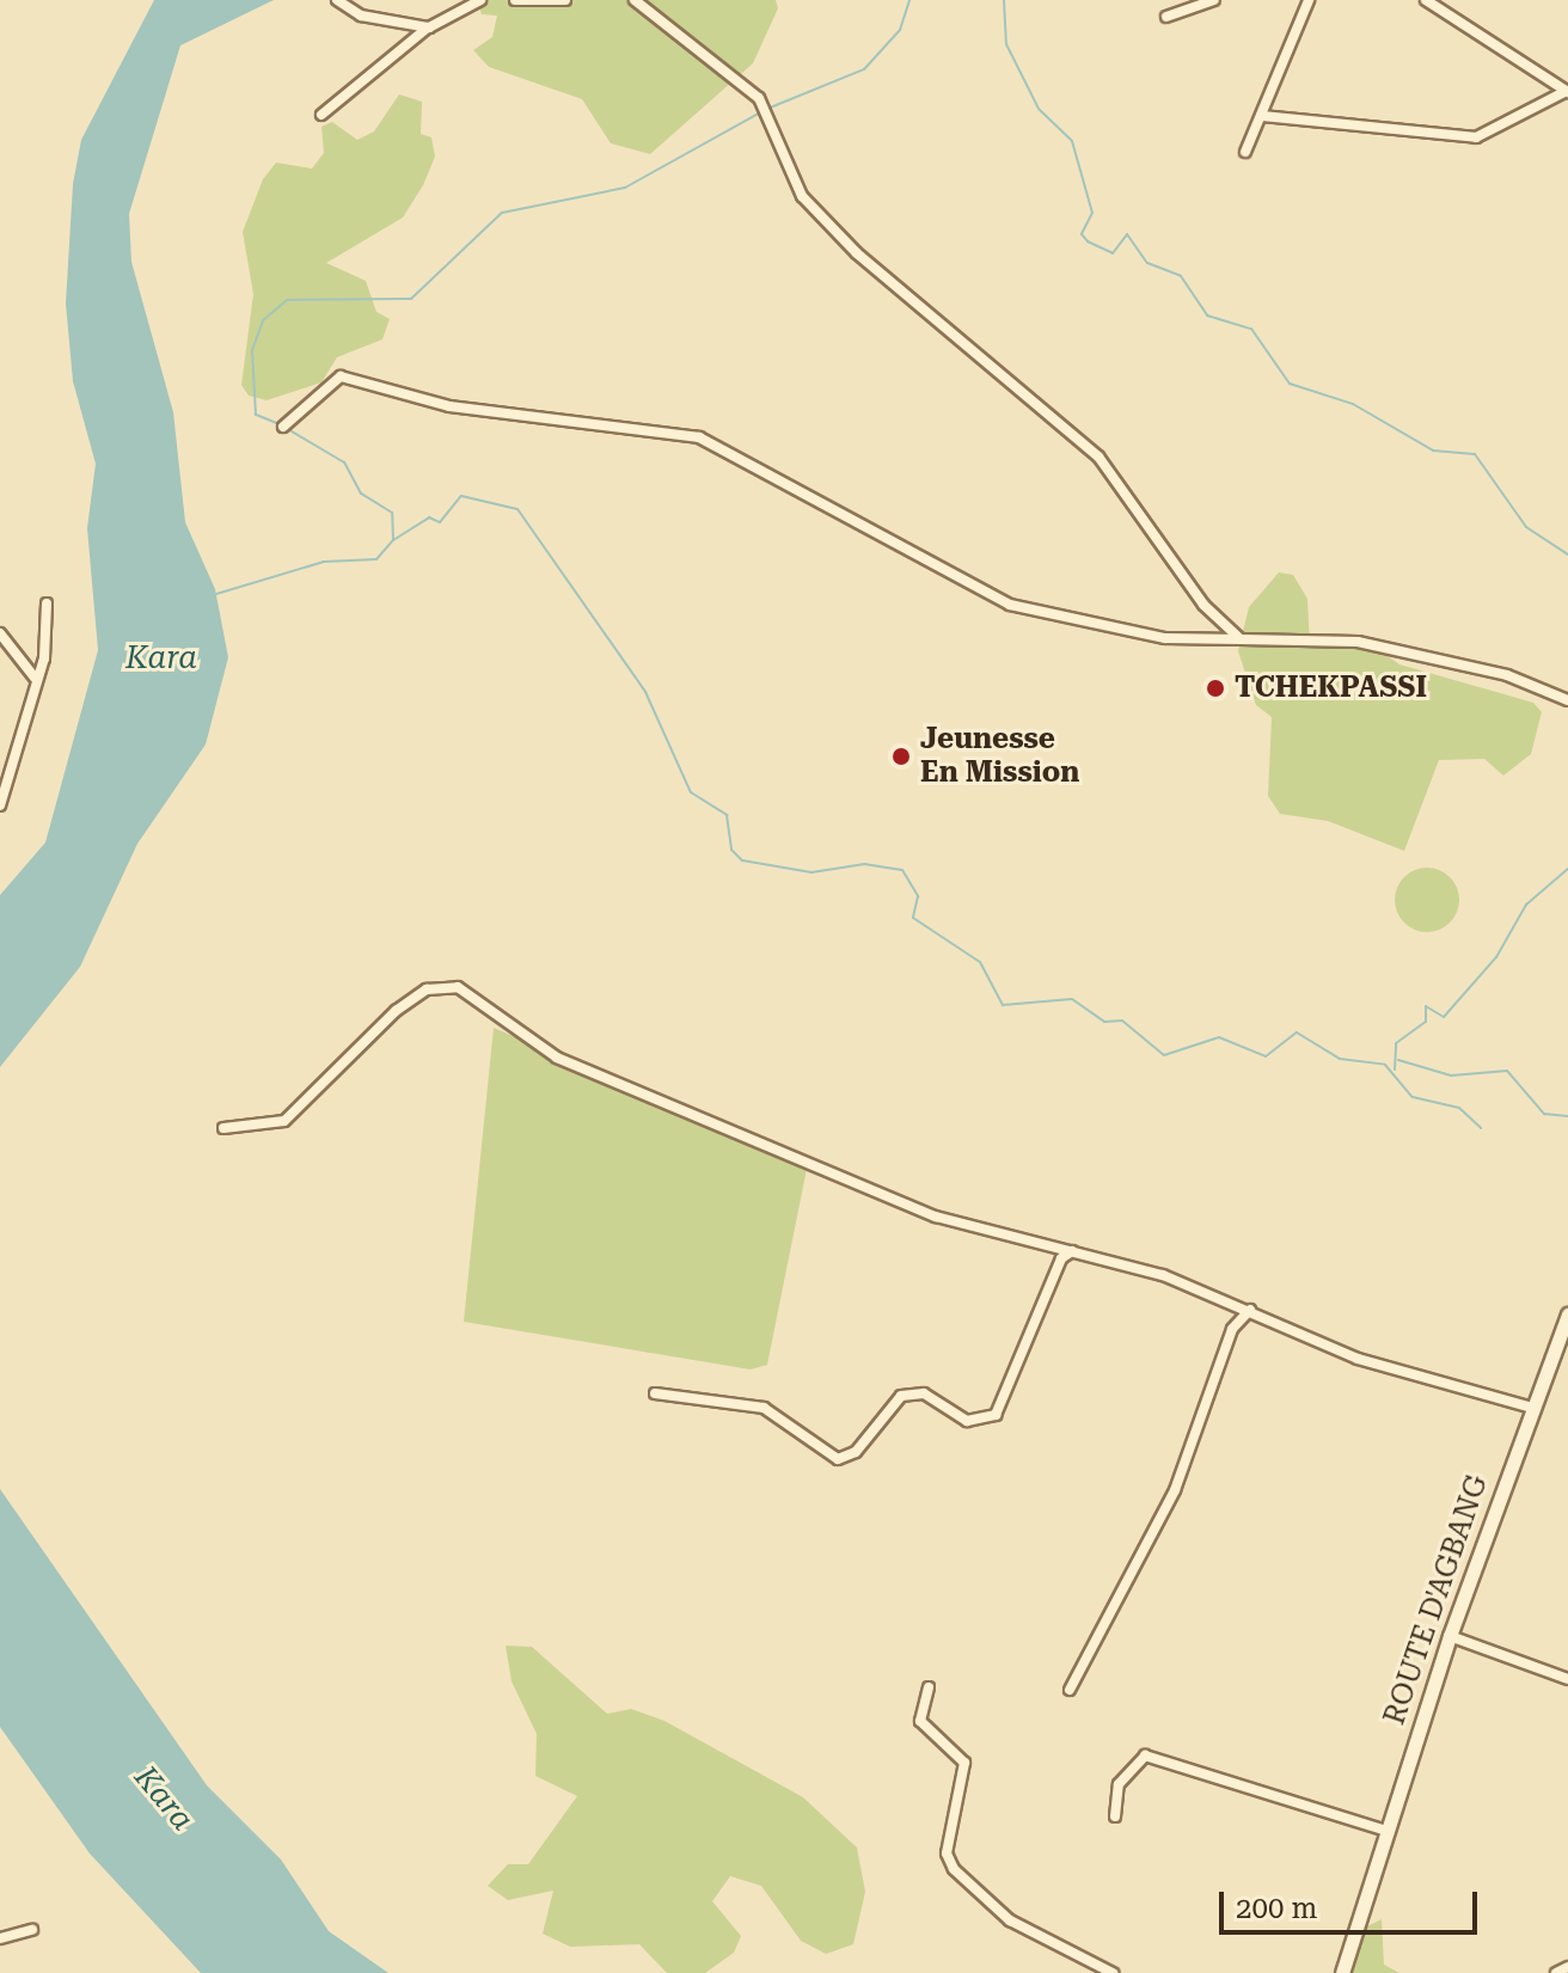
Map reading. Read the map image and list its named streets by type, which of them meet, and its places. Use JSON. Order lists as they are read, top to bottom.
{
  "streets": {
    "main road": ["ROUTE D'AGBANG"]
  },
  "water": ["Kara"],
  "places": ["TCHEKPASSI", "Jeunesse En Mission"],
  "scale_bar": "200 m"
}
